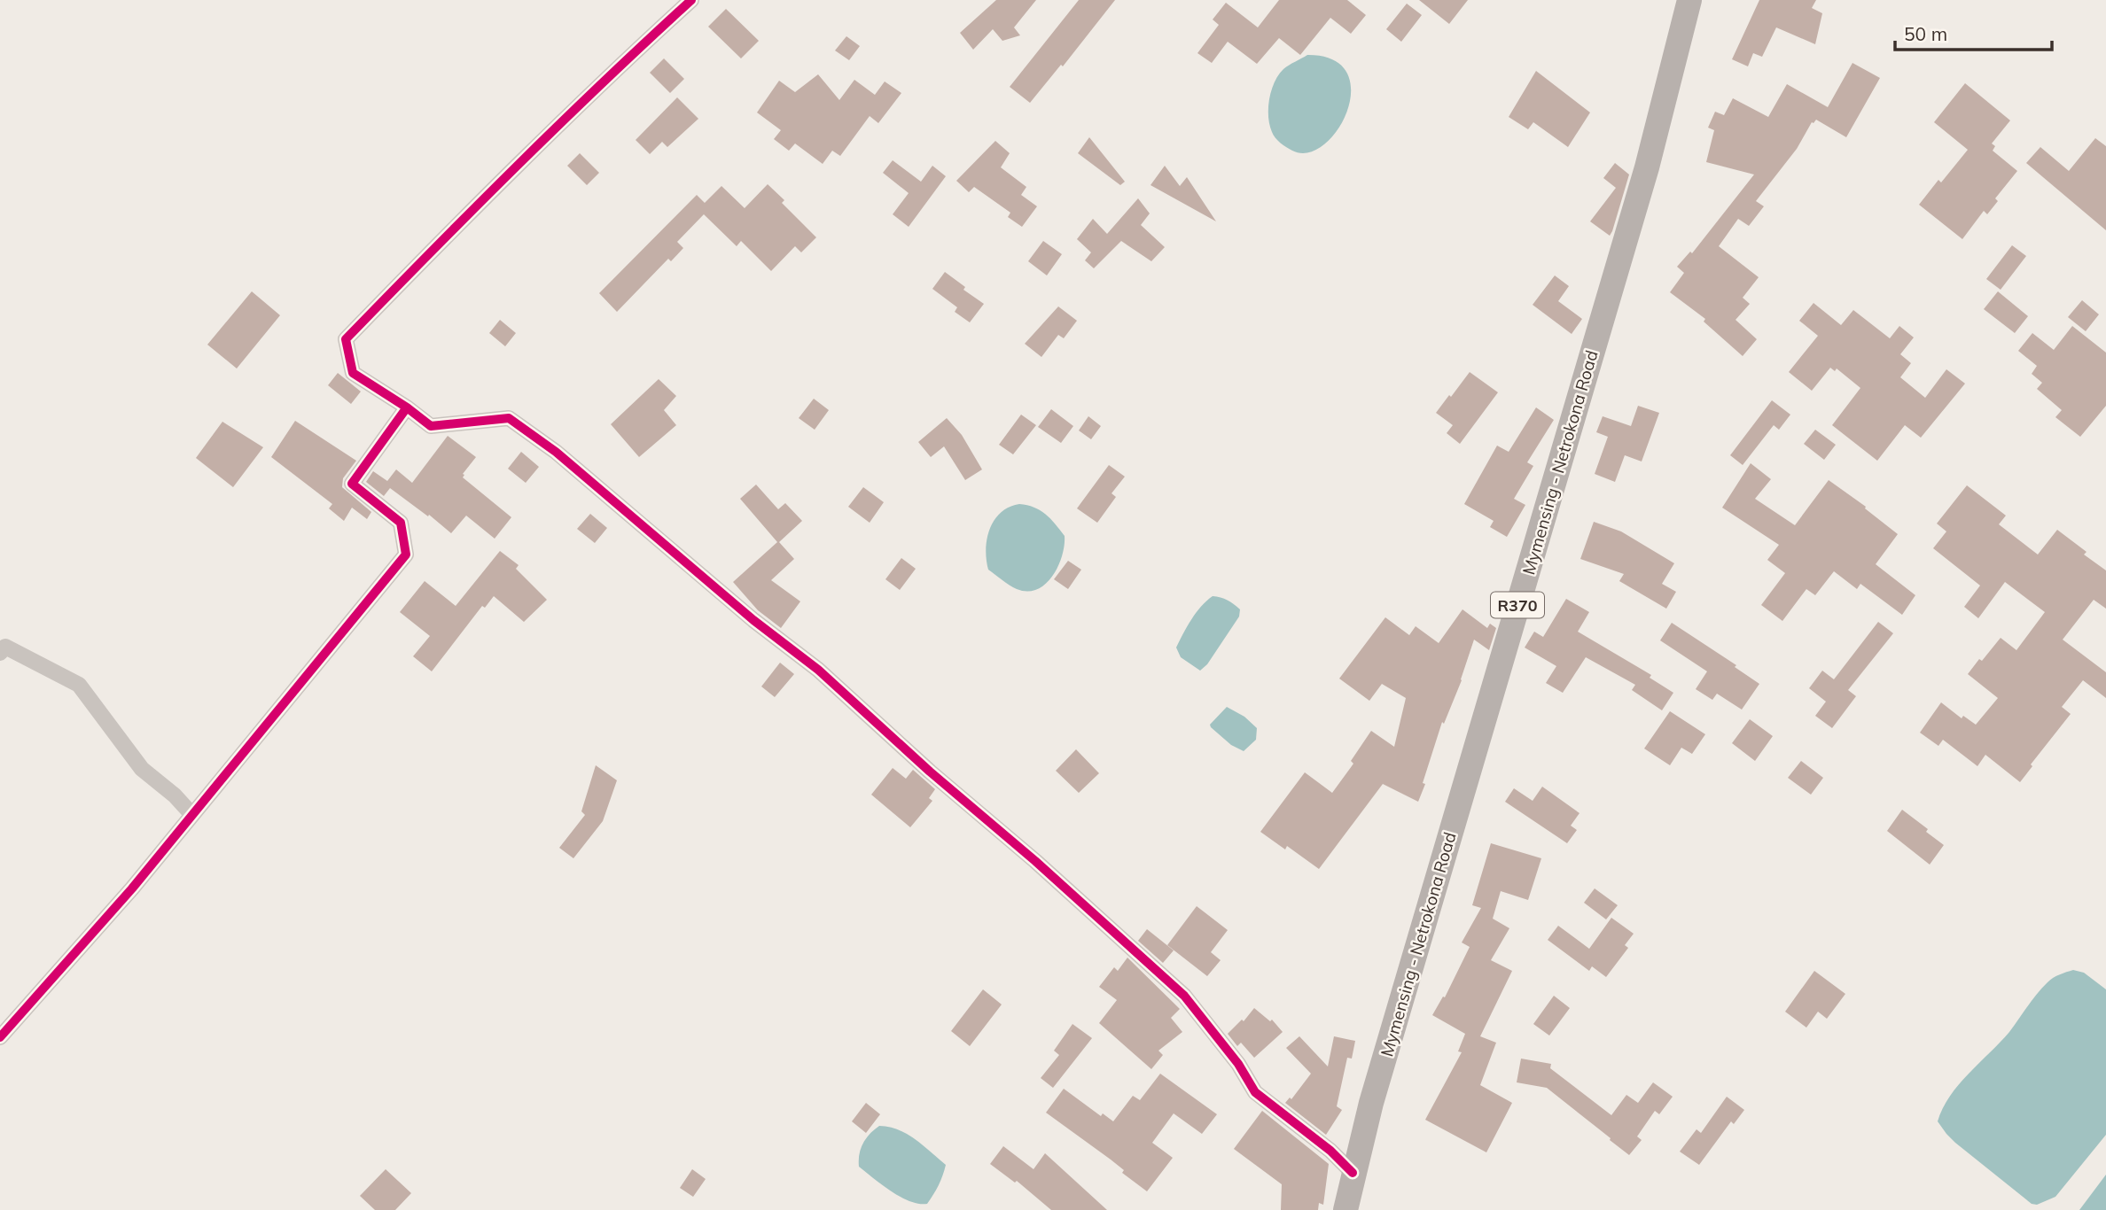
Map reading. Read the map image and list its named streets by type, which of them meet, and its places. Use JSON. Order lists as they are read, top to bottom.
{
  "streets": {
    "main road": ["Mymensing - Netrokona Road", "R370"]
  },
  "scale_bar": "50 m"
}
